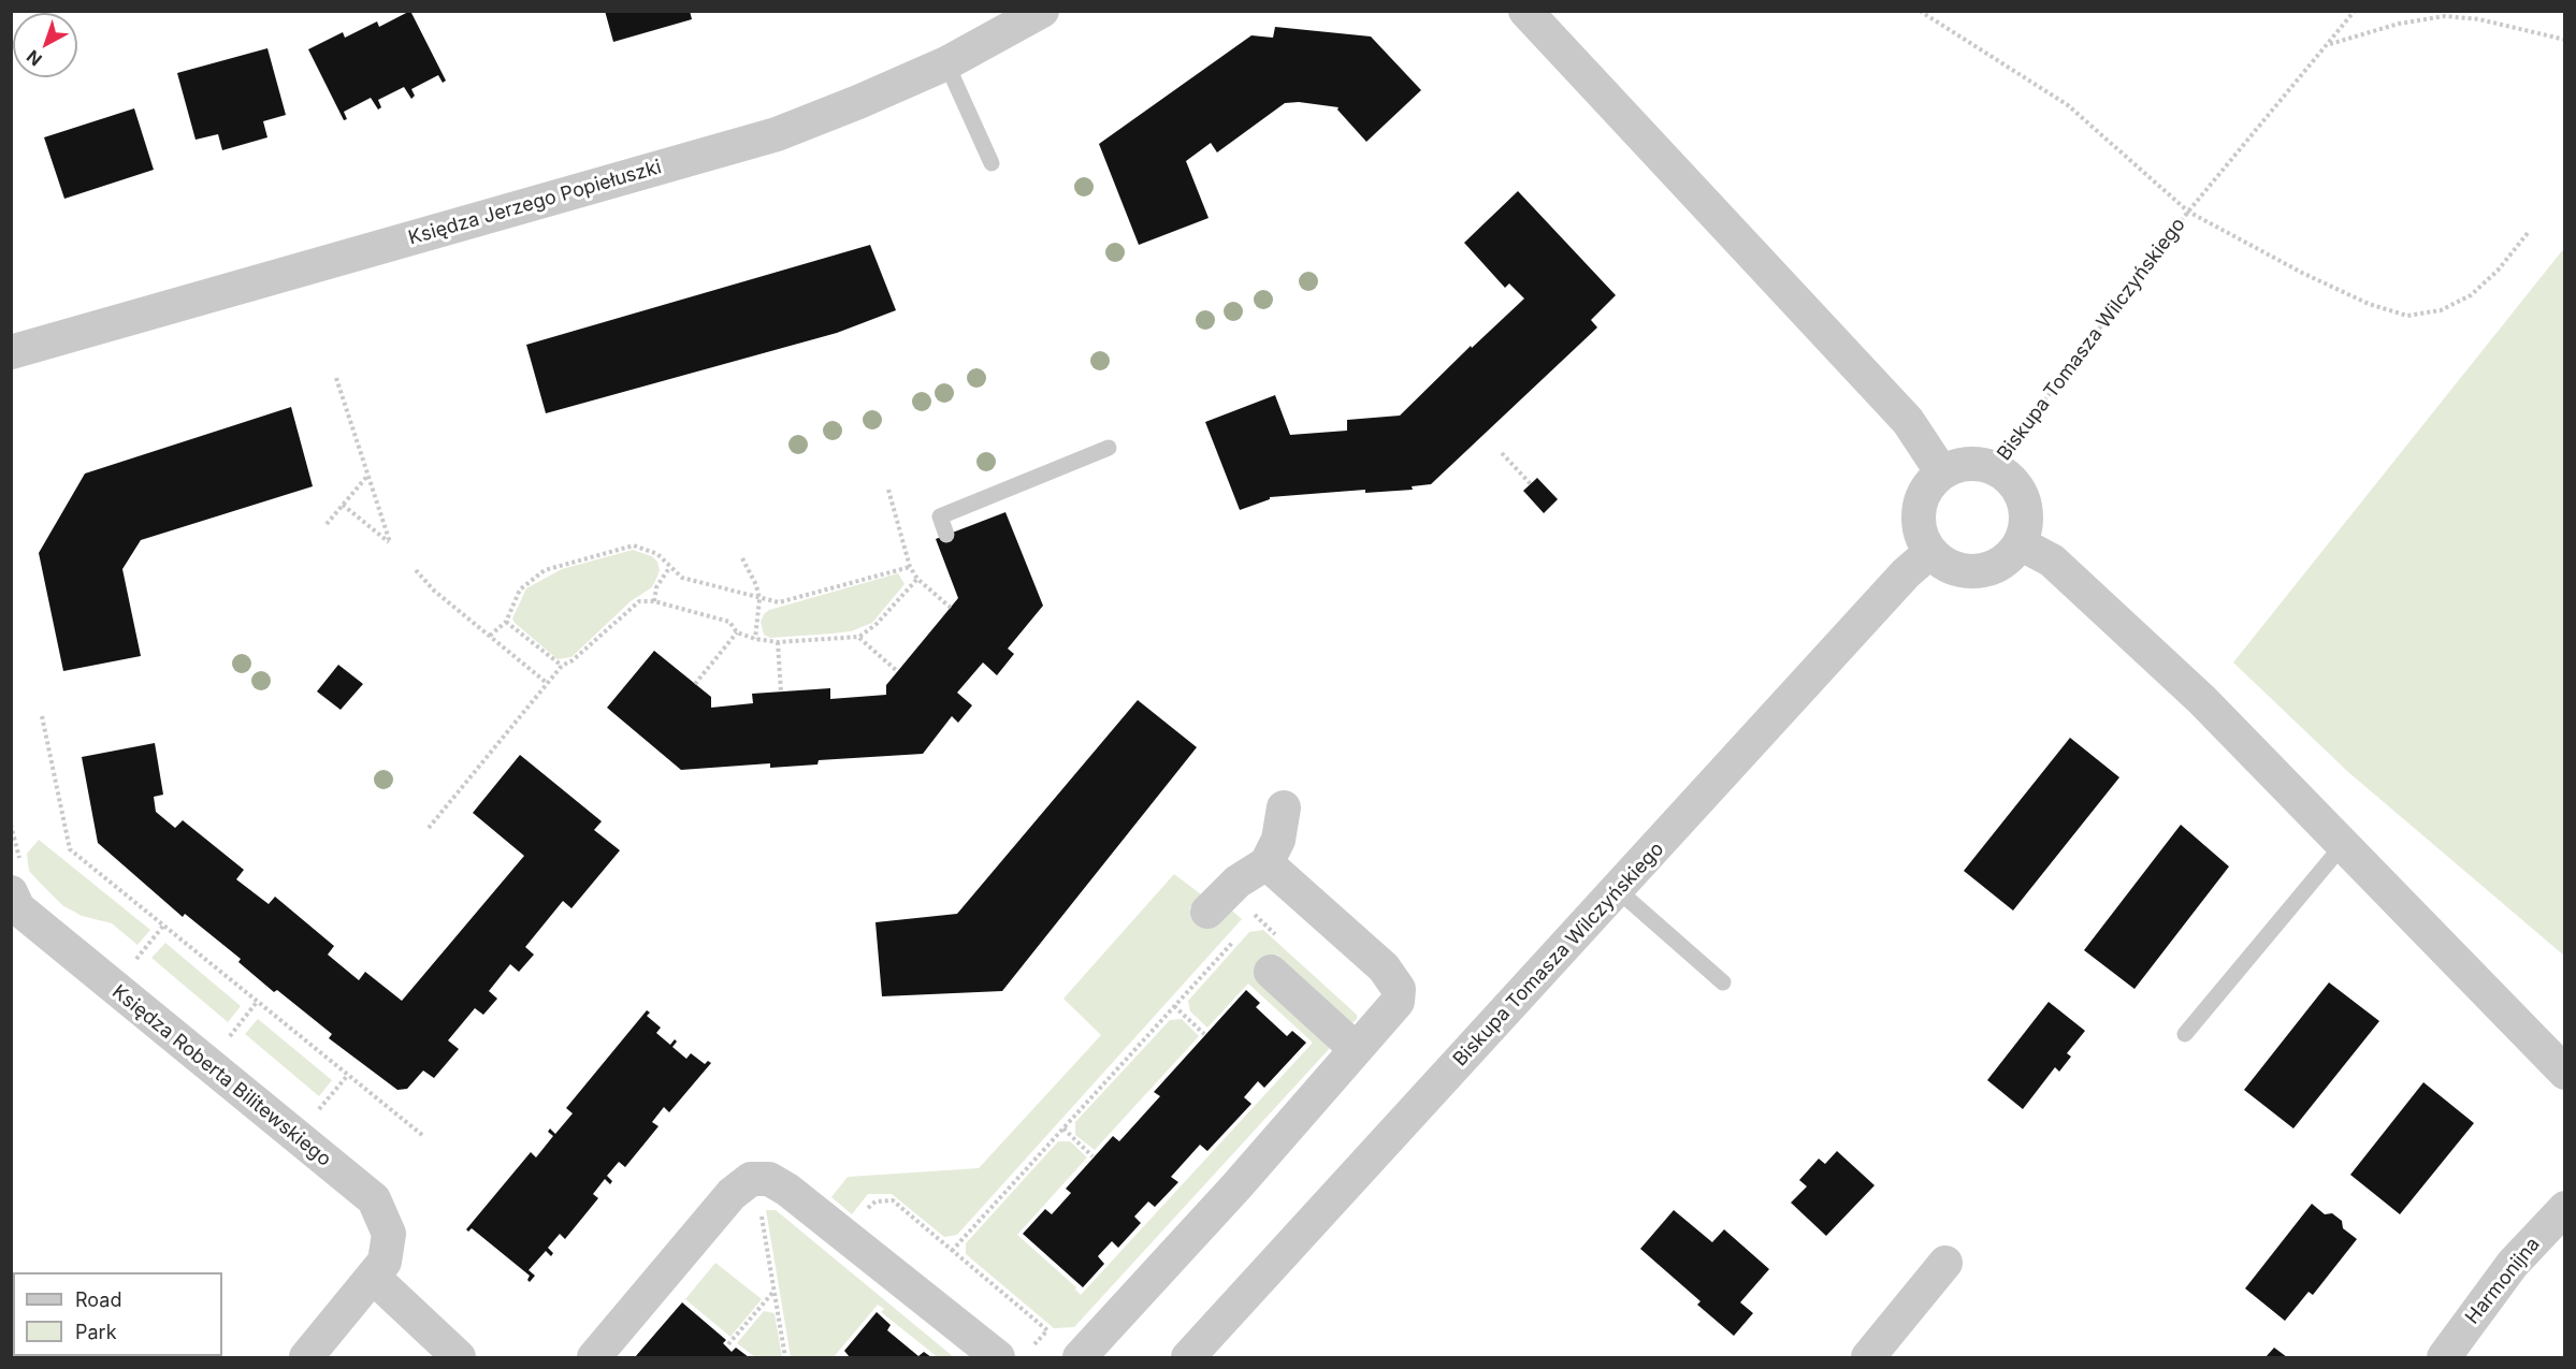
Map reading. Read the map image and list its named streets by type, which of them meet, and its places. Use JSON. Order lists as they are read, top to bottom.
{
  "streets": {
    "street": [
      "Księdza Jerzego Popiełuszki",
      "Biskupa Tomasza Wilczyńskiego",
      "Księdza Roberta Bilitewskiego",
      "Harmonijna"
    ]
  },
  "legend": ["Road", "Park"],
  "north": "bottom left"
}
